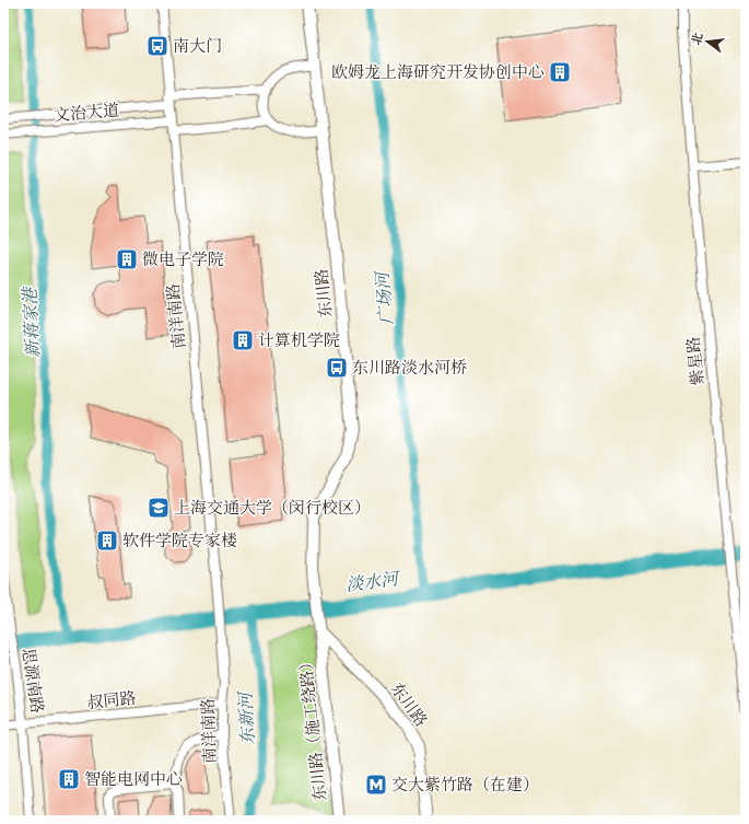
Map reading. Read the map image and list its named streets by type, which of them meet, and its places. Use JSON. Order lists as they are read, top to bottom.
{
  "streets": {
    "main road": ["东川路", "东川路（施工绕路）"],
    "street": [
      "文治大道",
      "南洋南路",
      "紫星路",
      "思源南路",
      "叔同路"
    ]
  },
  "crossings": [
    ["文治大道", "南洋南路"],
    ["东川路", "东川路（施工绕路）"],
    ["南洋南路", "叔同路"],
    ["思源南路", "叔同路"]
  ],
  "water": [
    "广场河",
    "新蒋家港",
    "淡水河",
    "东新河"
  ],
  "places": {
    "bus stop": ["南大门", "东川路淡水河桥"],
    "building": [
      "欧姆龙上海研究开发协创中心",
      "微电子学院",
      "计算机学院",
      "软件学院专家楼",
      "智能电网中心"
    ],
    "school or university": ["上海交通大学（闵行校区）"],
    "metro station": ["交大紫竹路（在建）"]
  },
  "north": "left"
}
